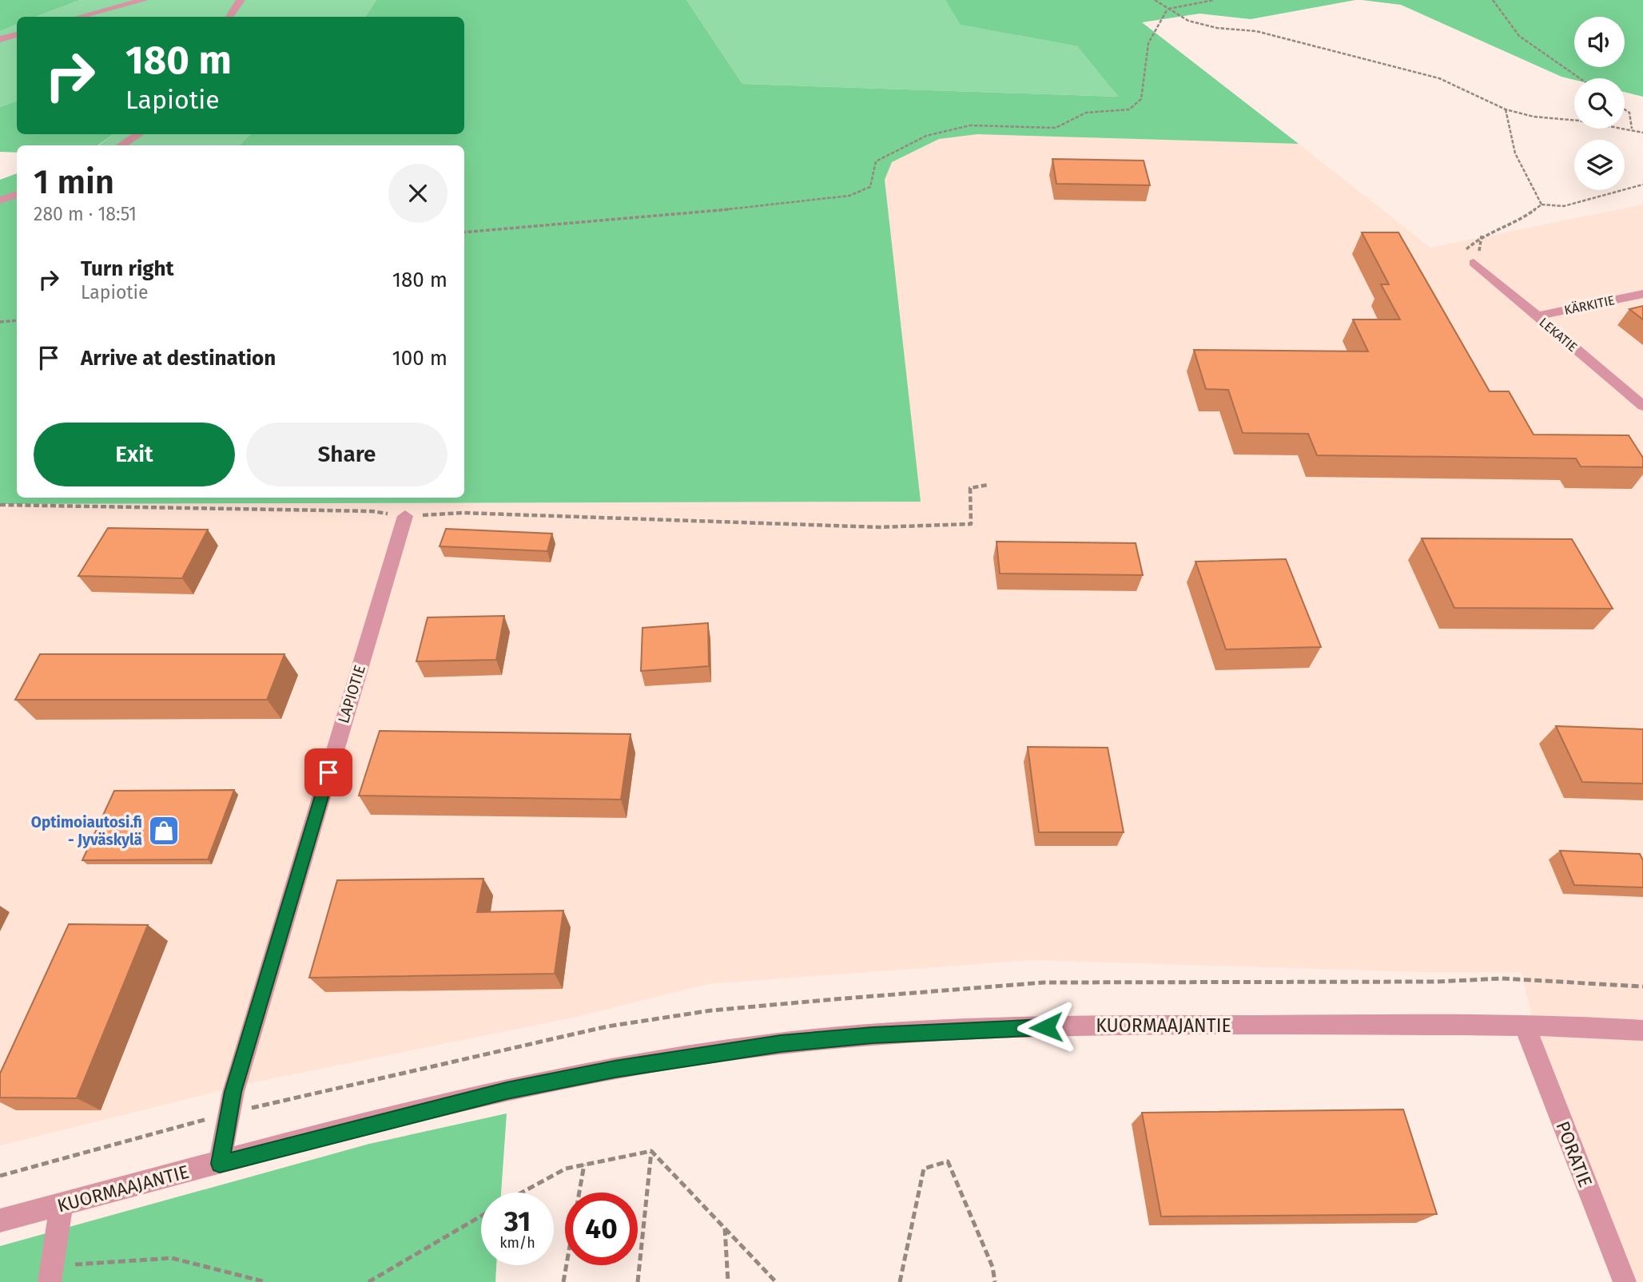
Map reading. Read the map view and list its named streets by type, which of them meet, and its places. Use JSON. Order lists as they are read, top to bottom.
{
  "streets": {
    "street": [
      "KÄRKITIE",
      "LEKATIE",
      "LAPIOTIE",
      "KUORMAAJANTIE",
      "PORATIE"
    ]
  },
  "crossings": [
    ["KÄRKITIE", "LEKATIE"],
    ["LAPIOTIE", "KUORMAAJANTIE"],
    ["KUORMAAJANTIE", "PORATIE"]
  ],
  "places": {
    "shop": ["Optimoiautosi.fi - Jyväskylä"]
  },
  "page": {
    "turn": ["180 m", "Lapiotie"],
    "heading": ["1 min", "280 m · 18:51"],
    "list": [
      {
        "name": "Turn right",
        "note": "Lapiotie",
        "value": "180 m"
      },
      {
        "name": "Arrive at destination",
        "value": "100 m"
      }
    ],
    "buttons": ["Exit", "Share"],
    "speed": "31 km/h",
    "limit": "40"
  }
}
